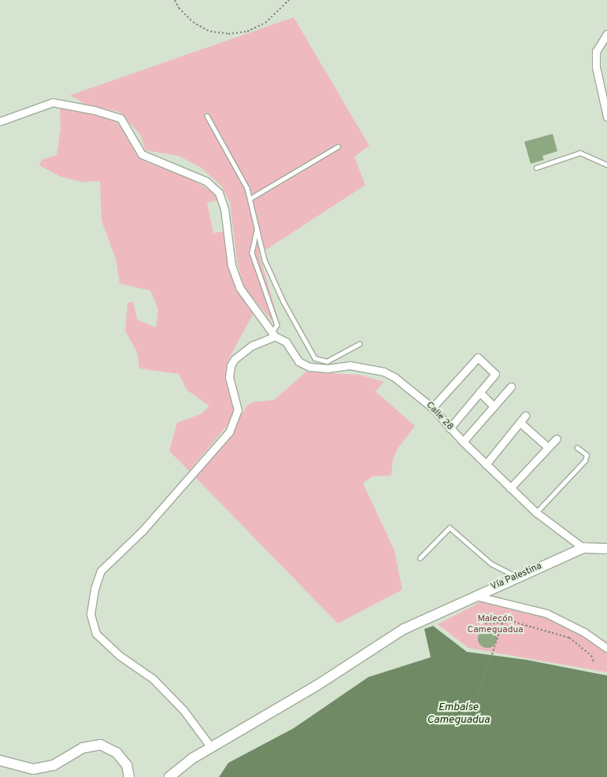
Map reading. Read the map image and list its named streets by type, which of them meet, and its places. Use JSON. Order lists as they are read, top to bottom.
{
  "streets": {
    "main road": ["Vía Palestina"],
    "street": ["Calle 28"]
  },
  "crossings": [
    ["Calle 28", "Vía Palestina"]
  ],
  "water": ["Embalse Cameguadua"],
  "parks": ["Malecón Cameguadua"]
}
